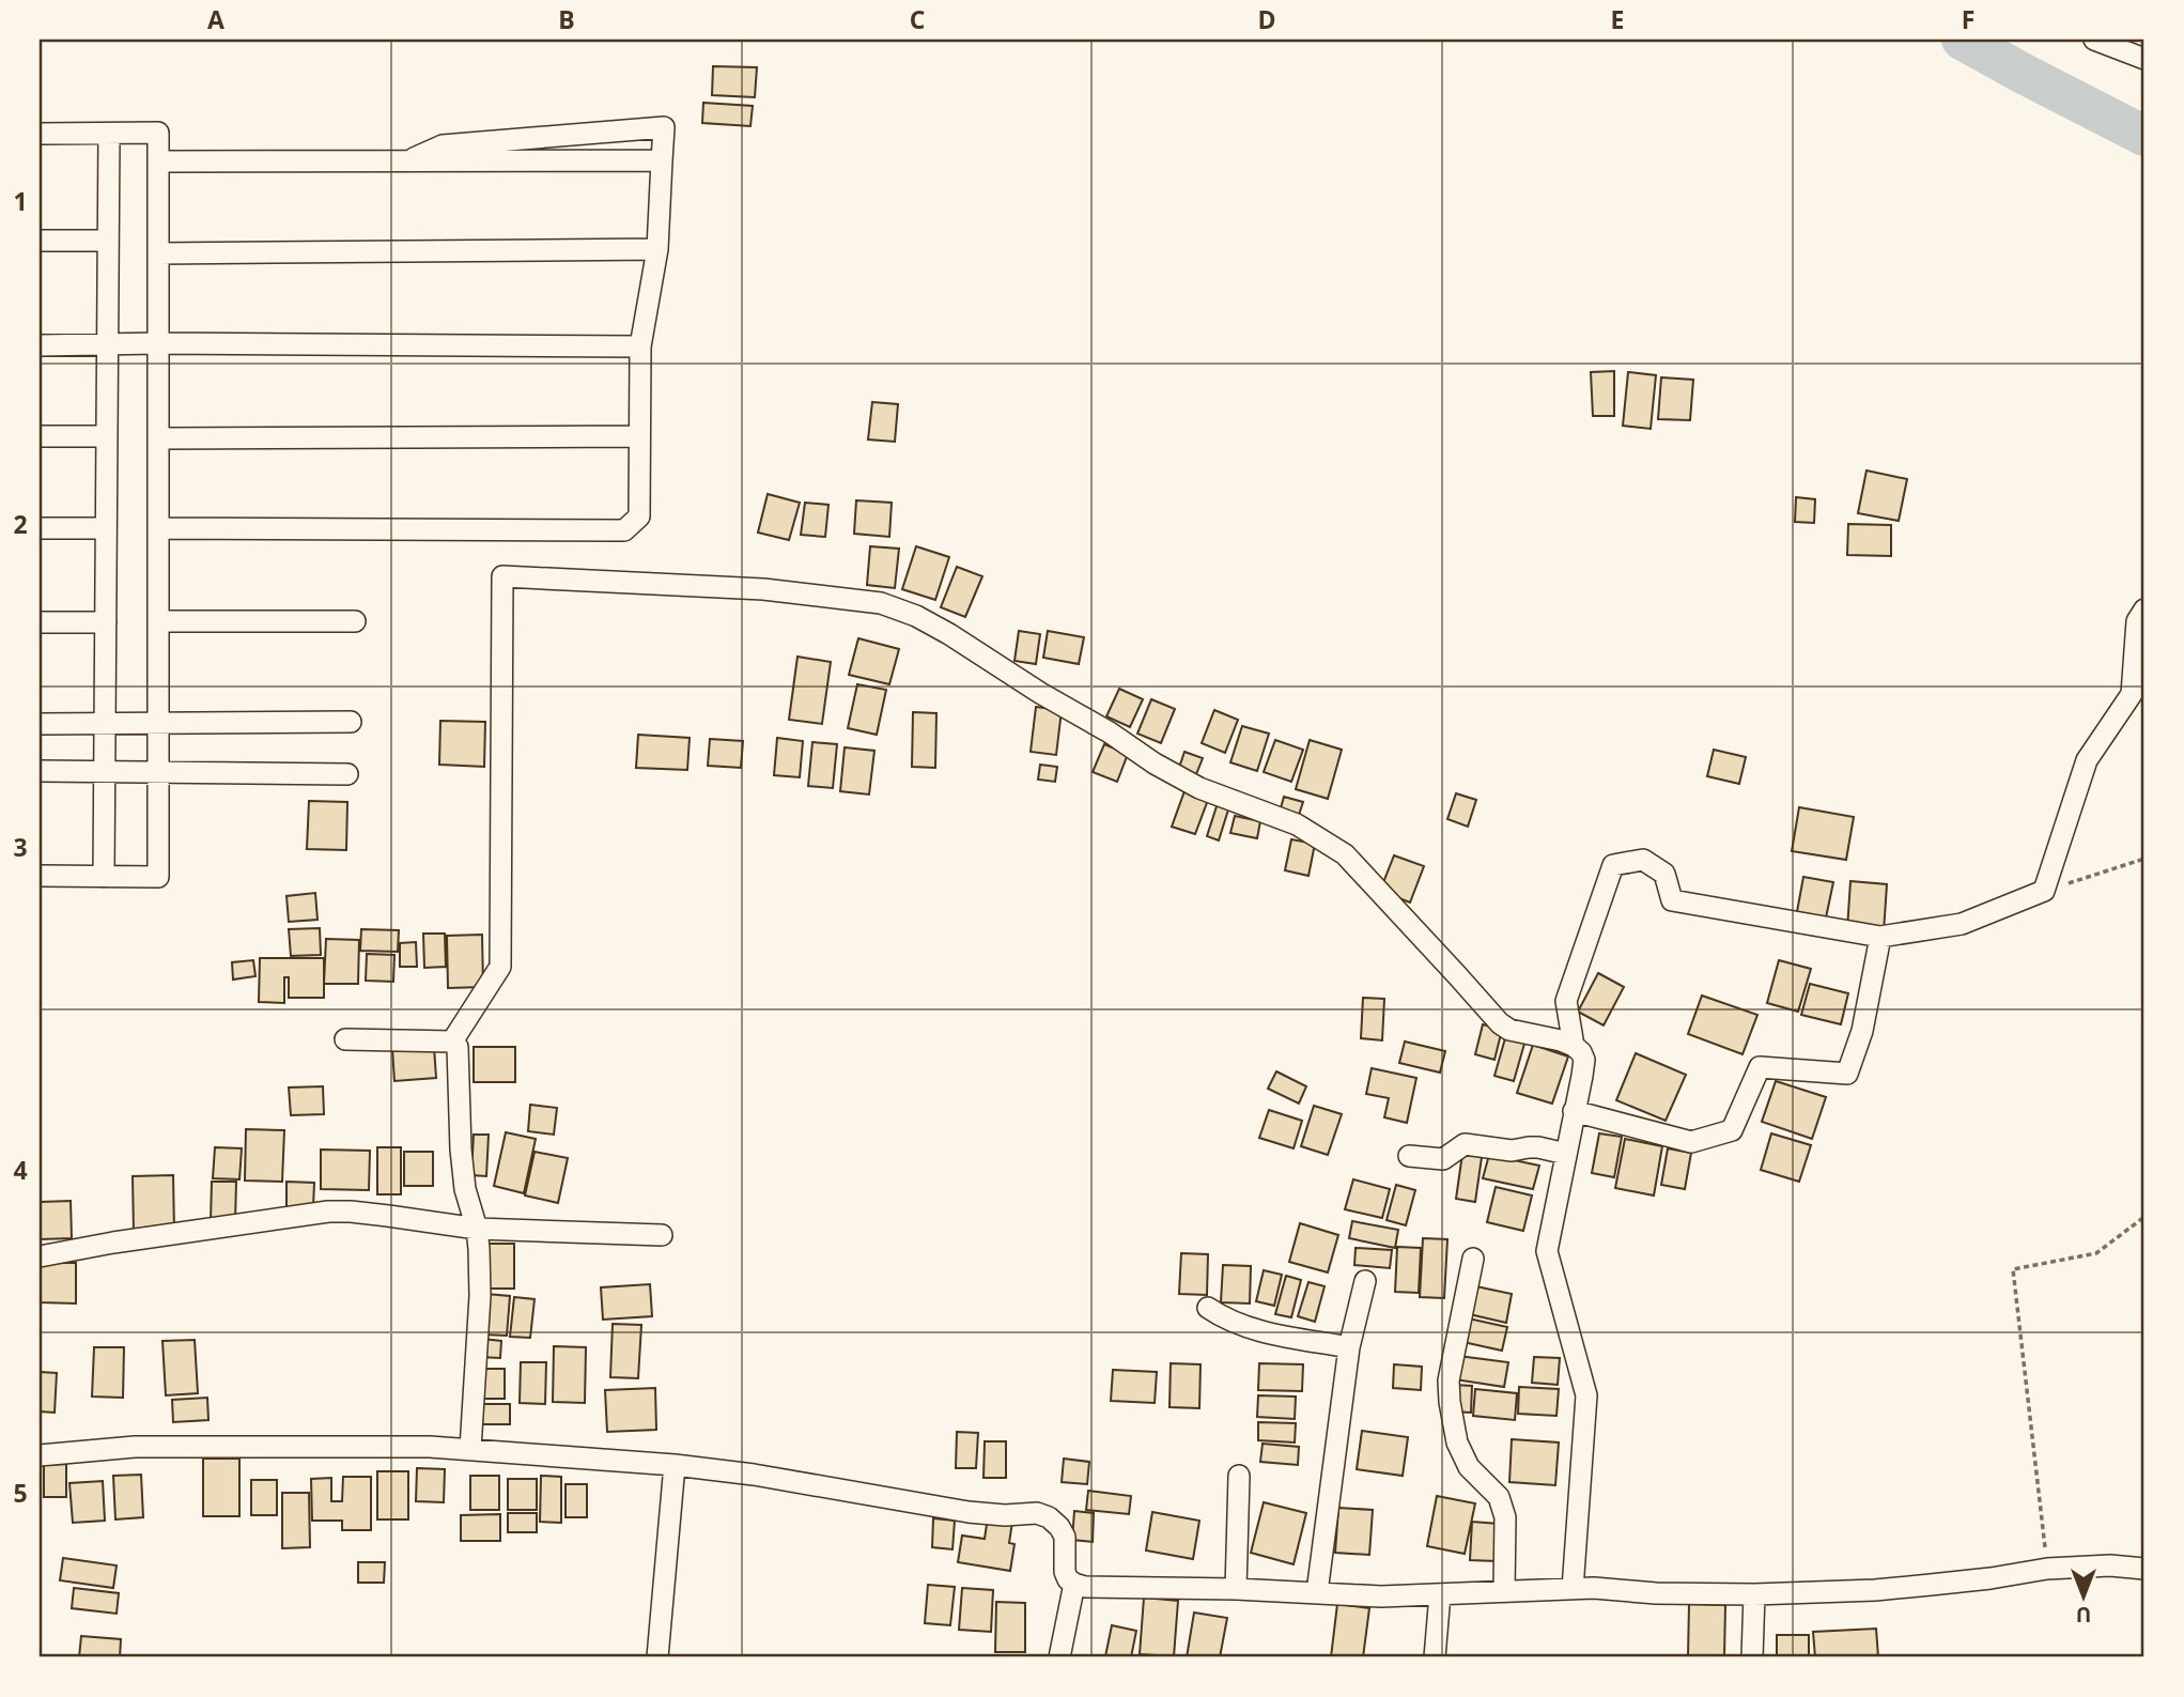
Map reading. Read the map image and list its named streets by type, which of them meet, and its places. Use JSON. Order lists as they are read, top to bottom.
{
  "north": "bottom",
  "grid": {
    "columns": [
      "A",
      "B",
      "C",
      "D",
      "E",
      "F"
    ],
    "rows": [
      "1",
      "2",
      "3",
      "4",
      "5"
    ]
  }
}
